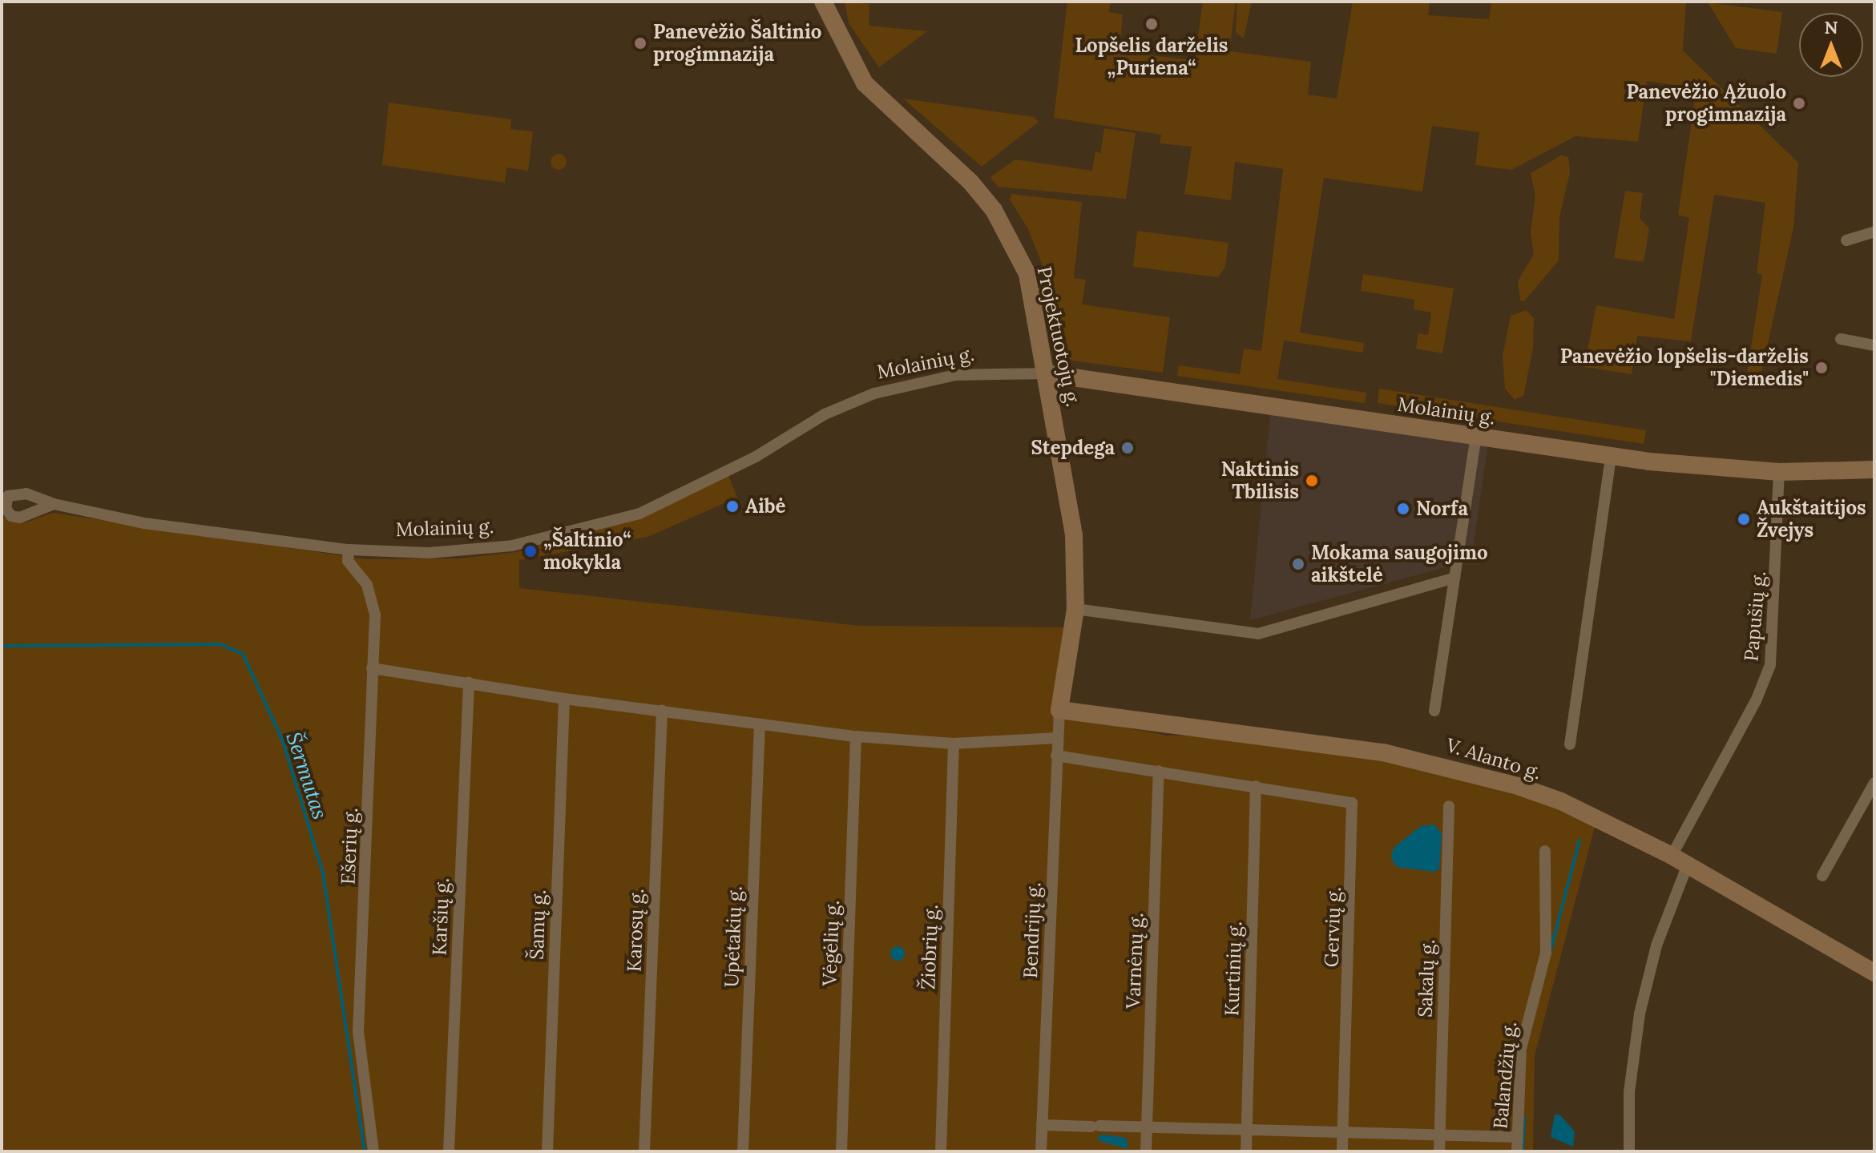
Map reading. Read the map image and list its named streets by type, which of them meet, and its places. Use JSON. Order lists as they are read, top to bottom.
{
  "streets": {
    "main road": ["Projektuotojų g.", "Molainių g.", "V. Alanto g."],
    "street": [
      "Papušių g.",
      "Ešerių g.",
      "Karšių g.",
      "Šamų g.",
      "Gervių g.",
      "Karosų g.",
      "Bendrijų g.",
      "Upėtakių g.",
      "Vėgėlių g.",
      "Žiobrių g.",
      "Varnėnų g.",
      "Kurtinių g.",
      "Sakalų g.",
      "Balandžių g."
    ]
  },
  "crossings": [
    ["Projektuotojų g.", "Molainių g."],
    ["Projektuotojų g.", "V. Alanto g."],
    ["Projektuotojų g.", "Bendrijų g."],
    ["Molainių g.", "Papušių g."],
    ["Molainių g.", "Ešerių g."],
    ["Papušių g.", "V. Alanto g."],
    ["V. Alanto g.", "Bendrijų g."],
    ["Gervių g.", "Bendrijų g."],
    ["Gervių g.", "Varnėnų g."],
    ["Gervių g.", "Kurtinių g."]
  ],
  "water": ["Šermutas"],
  "places": [
    "Lopšelis darželis „Puriena“",
    "Panevėžio Šaltinio progimnazija",
    "Panevėžio Ąžuolo progimnazija",
    "Panevėžio lopšelis-darželis \"Diemedis\"",
    "Stepdega",
    "Naktinis Tbilisis",
    "Aibė",
    "Norfa",
    "Aukštaitijos Žvejys",
    "„Šaltinio“ mokykla",
    "Mokama saugojimo aikštelė"
  ],
  "north": "top"
}
